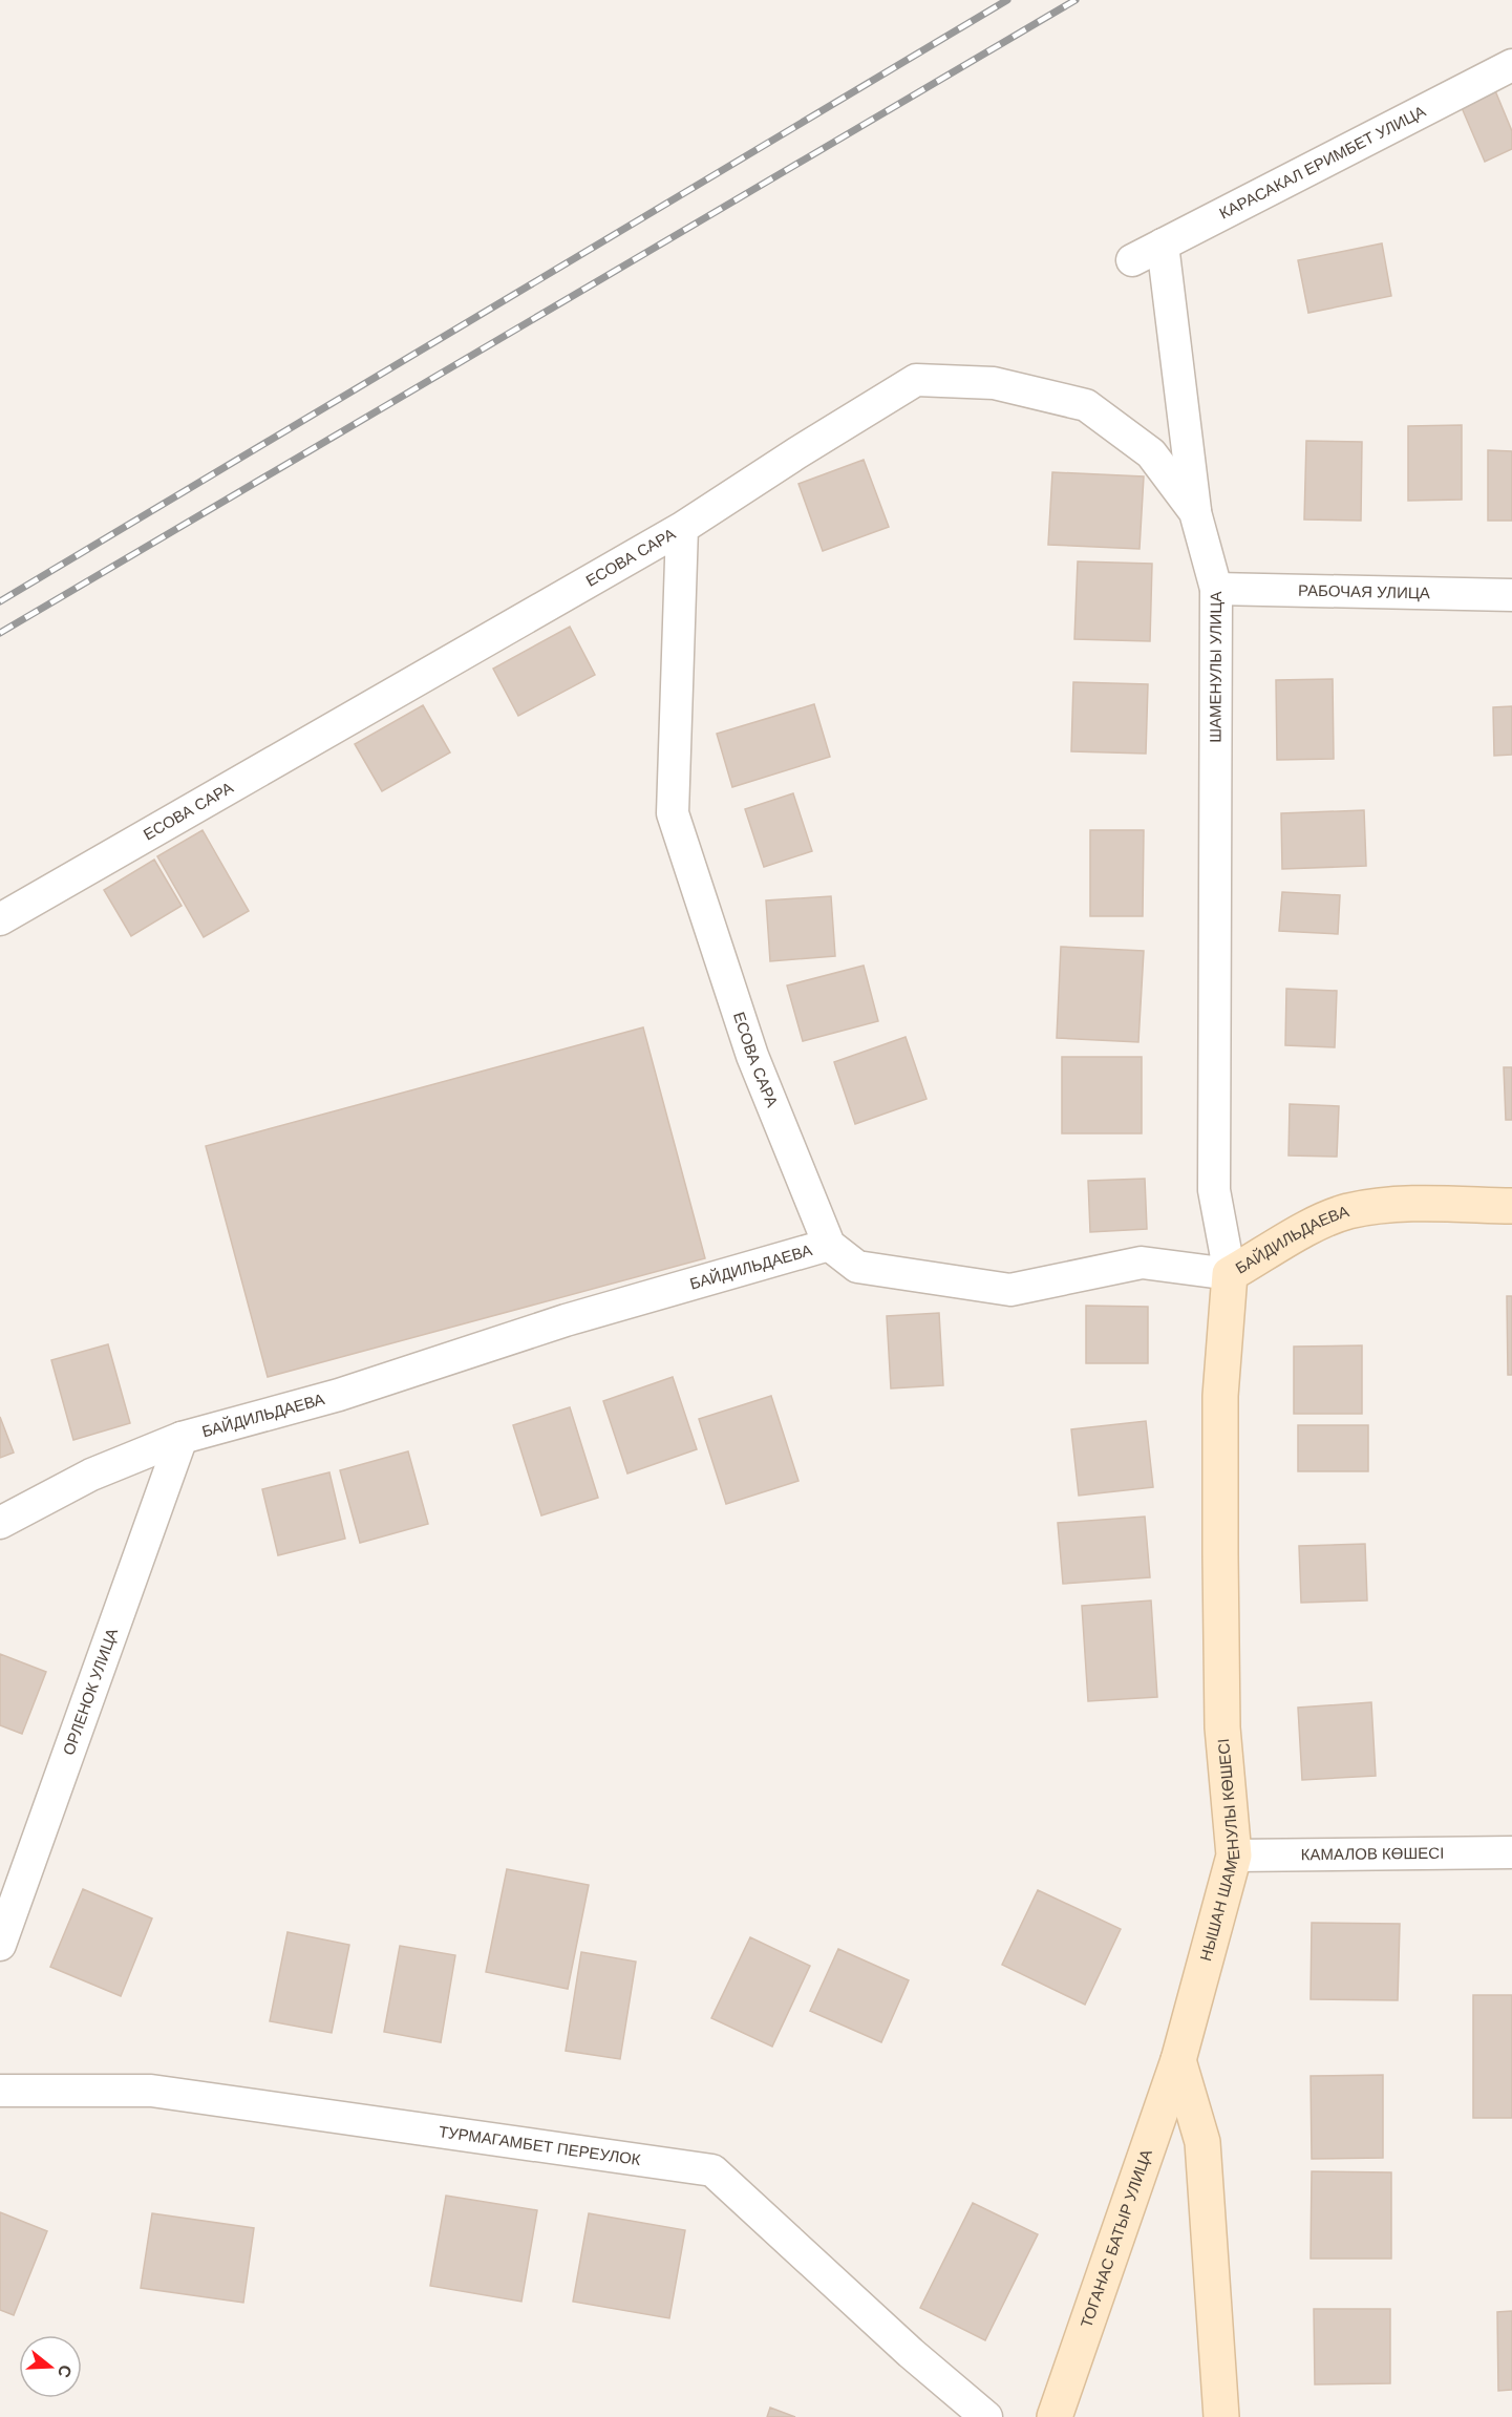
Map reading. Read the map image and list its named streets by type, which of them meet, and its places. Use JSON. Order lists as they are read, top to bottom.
{
  "streets": {
    "street": [
      "КАРАСАКАЛ ЕРИМБЕТ УЛИЦА",
      "ЕСОВА САРА",
      "РАБОЧАЯ УЛИЦА",
      "ШАМЕНУЛЫ УЛИЦА",
      "БАЙДИЛЬДАЕВА",
      "ОРЛЕНОК УЛИЦА",
      "НЫШАН ШАМЕНУЛЫ КӨШЕСІ",
      "КАМАЛОВ КӨШЕСІ",
      "ТУРМАГАМБЕТ ПЕРЕУЛОК",
      "ТОГАНАС БАТЫР УЛИЦА"
    ]
  },
  "crossings": [
    ["ЕСОВА САРА", "ШАМЕНУЛЫ УЛИЦА"],
    ["ЕСОВА САРА", "БАЙДИЛЬДАЕВА"],
    ["РАБОЧАЯ УЛИЦА", "ШАМЕНУЛЫ УЛИЦА"],
    ["ШАМЕНУЛЫ УЛИЦА", "БАЙДИЛЬДАЕВА"],
    ["ШАМЕНУЛЫ УЛИЦА", "НЫШАН ШАМЕНУЛЫ КӨШЕСІ"],
    ["БАЙДИЛЬДАЕВА", "ОРЛЕНОК УЛИЦА"],
    ["БАЙДИЛЬДАЕВА", "НЫШАН ШАМЕНУЛЫ КӨШЕСІ"],
    ["НЫШАН ШАМЕНУЛЫ КӨШЕСІ", "КАМАЛОВ КӨШЕСІ"],
    ["НЫШАН ШАМЕНУЛЫ КӨШЕСІ", "ТОГАНАС БАТЫР УЛИЦА"]
  ],
  "north": "right"
}
